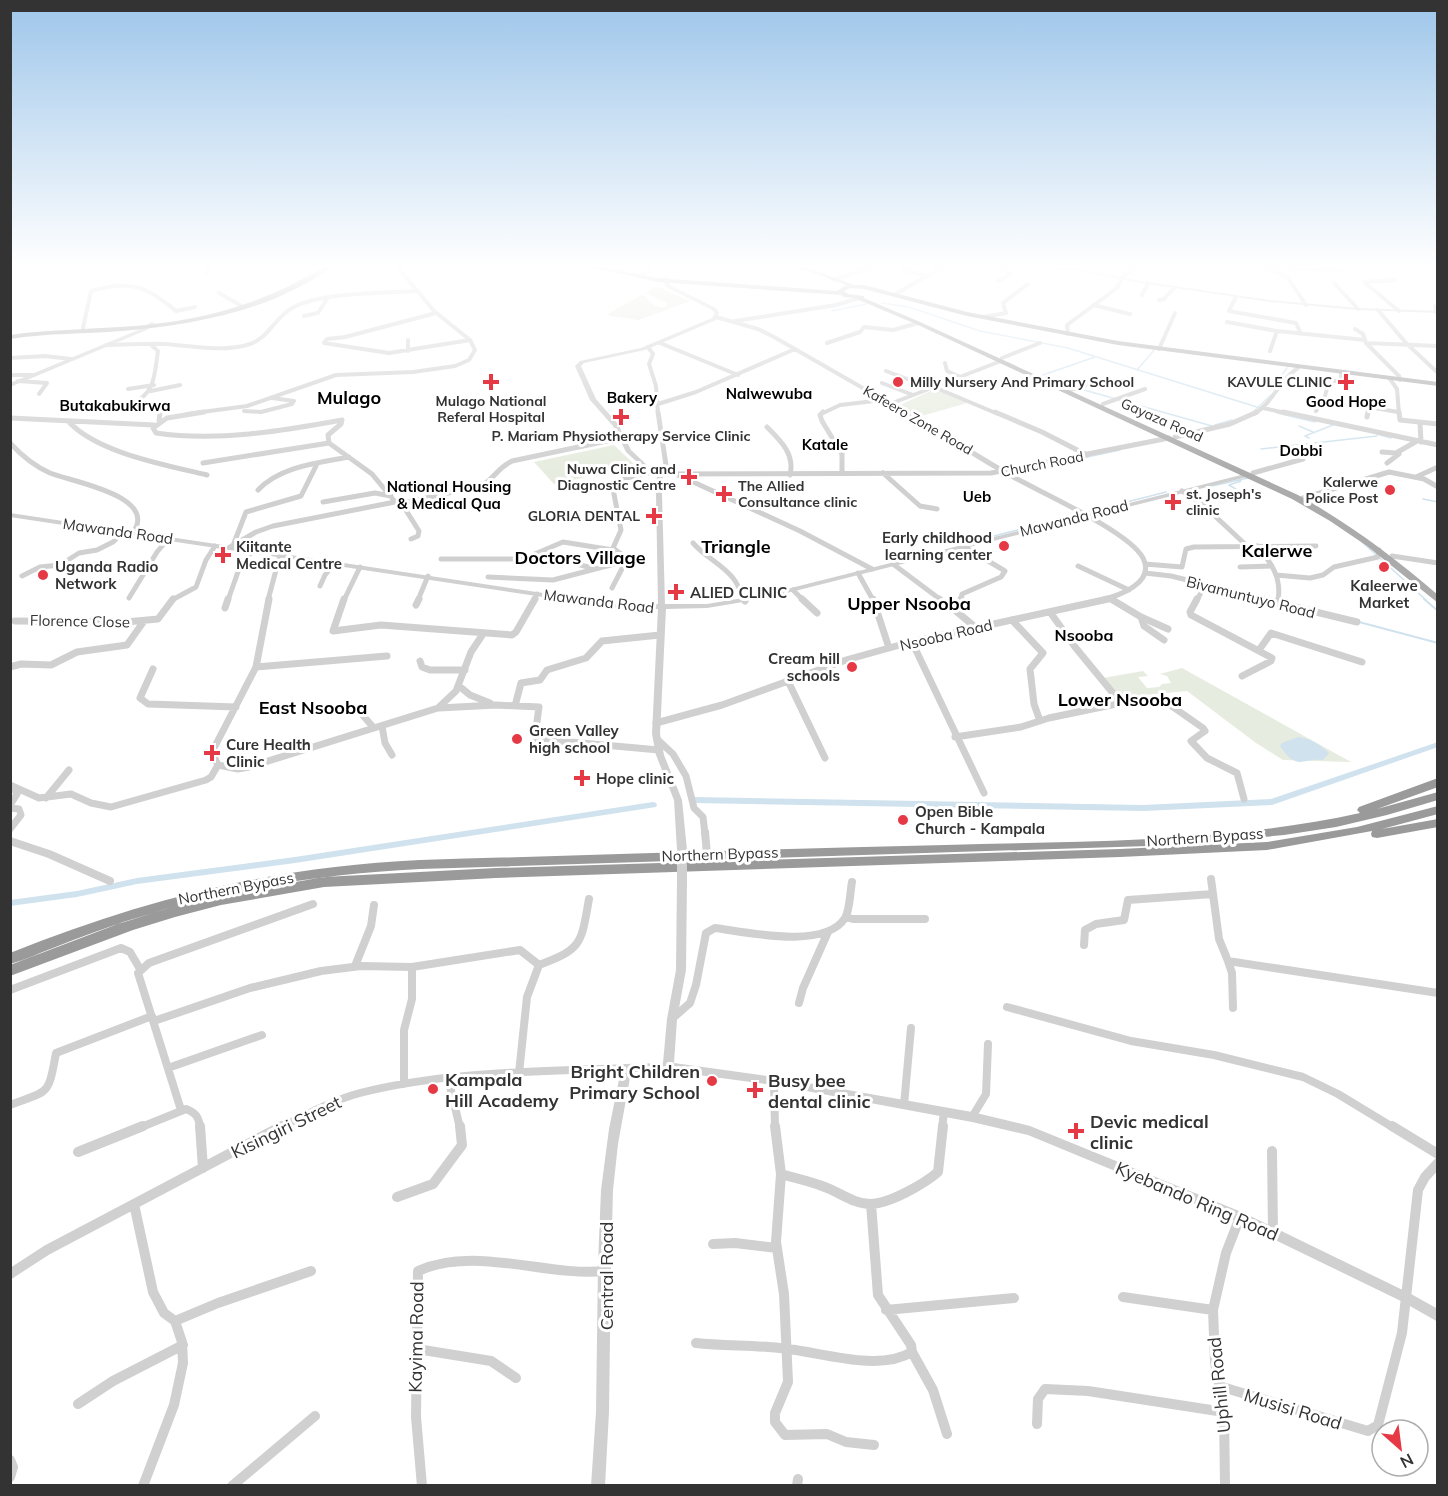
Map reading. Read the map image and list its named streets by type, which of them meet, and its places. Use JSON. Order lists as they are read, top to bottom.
{
  "streets": {
    "highway": ["Northern Bypass"],
    "main road": ["Gayaza Road"],
    "street": [
      "Kafeero Zone Road",
      "Church Road",
      "Mawanda Road",
      "Bivamuntuyo Road",
      "Florence Close",
      "Nsooba Road",
      "Kisingiri Street",
      "Kyebando Ring Road",
      "Central Road",
      "Kayima Road",
      "Uphill Road",
      "Musisi Road"
    ]
  },
  "crossings": [
    ["Kafeero Zone Road", "Church Road"],
    ["Kafeero Zone Road", "Mawanda Road"],
    ["Gayaza Road", "Church Road"],
    ["Gayaza Road", "Mawanda Road"],
    ["Bivamuntuyo Road", "Nsooba Road"],
    ["Kisingiri Street", "Kyebando Ring Road"],
    ["Kisingiri Street", "Central Road"],
    ["Kyebando Ring Road", "Central Road"],
    ["Kyebando Ring Road", "Uphill Road"],
    ["Kyebando Ring Road", "Musisi Road"],
    ["Central Road", "Kayima Road"],
    ["Uphill Road", "Musisi Road"]
  ],
  "districts": [
    "Nalwewuba",
    "Mulago",
    "Bakery",
    "Good Hope",
    "Butakabukirwa",
    "Katale",
    "Dobbi",
    "National Housing & Medical Qua",
    "Ueb",
    "Triangle",
    "Kalerwe",
    "Doctors Village",
    "Upper Nsooba",
    "Nsooba",
    "Lower Nsooba",
    "East Nsooba"
  ],
  "places": {
    "health": [
      "Mulago National Referal Hospital",
      "KAVULE CLINIC",
      "P. Mariam Physiotherapy Service Clinic",
      "Nuwa Clinic and Diagnostic Centre",
      "The Allied Consultance clinic",
      "st. Joseph's clinic",
      "GLORIA DENTAL",
      "Kiitante Medical Centre",
      "ALIED CLINIC",
      "Cure Health Clinic",
      "Hope clinic",
      "Busy bee dental clinic",
      "Devic medical clinic"
    ],
    "other": [
      "Milly Nursery And Primary School",
      "Kalerwe Police Post",
      "Early childhood learning center",
      "Kaleerwe Market",
      "Uganda Radio Network",
      "Cream hill schools",
      "Green Valley high school",
      "Open Bible Church - Kampala",
      "Bright Children Primary School",
      "Kampala Hill Academy"
    ]
  },
  "north": "bottom right"
}
